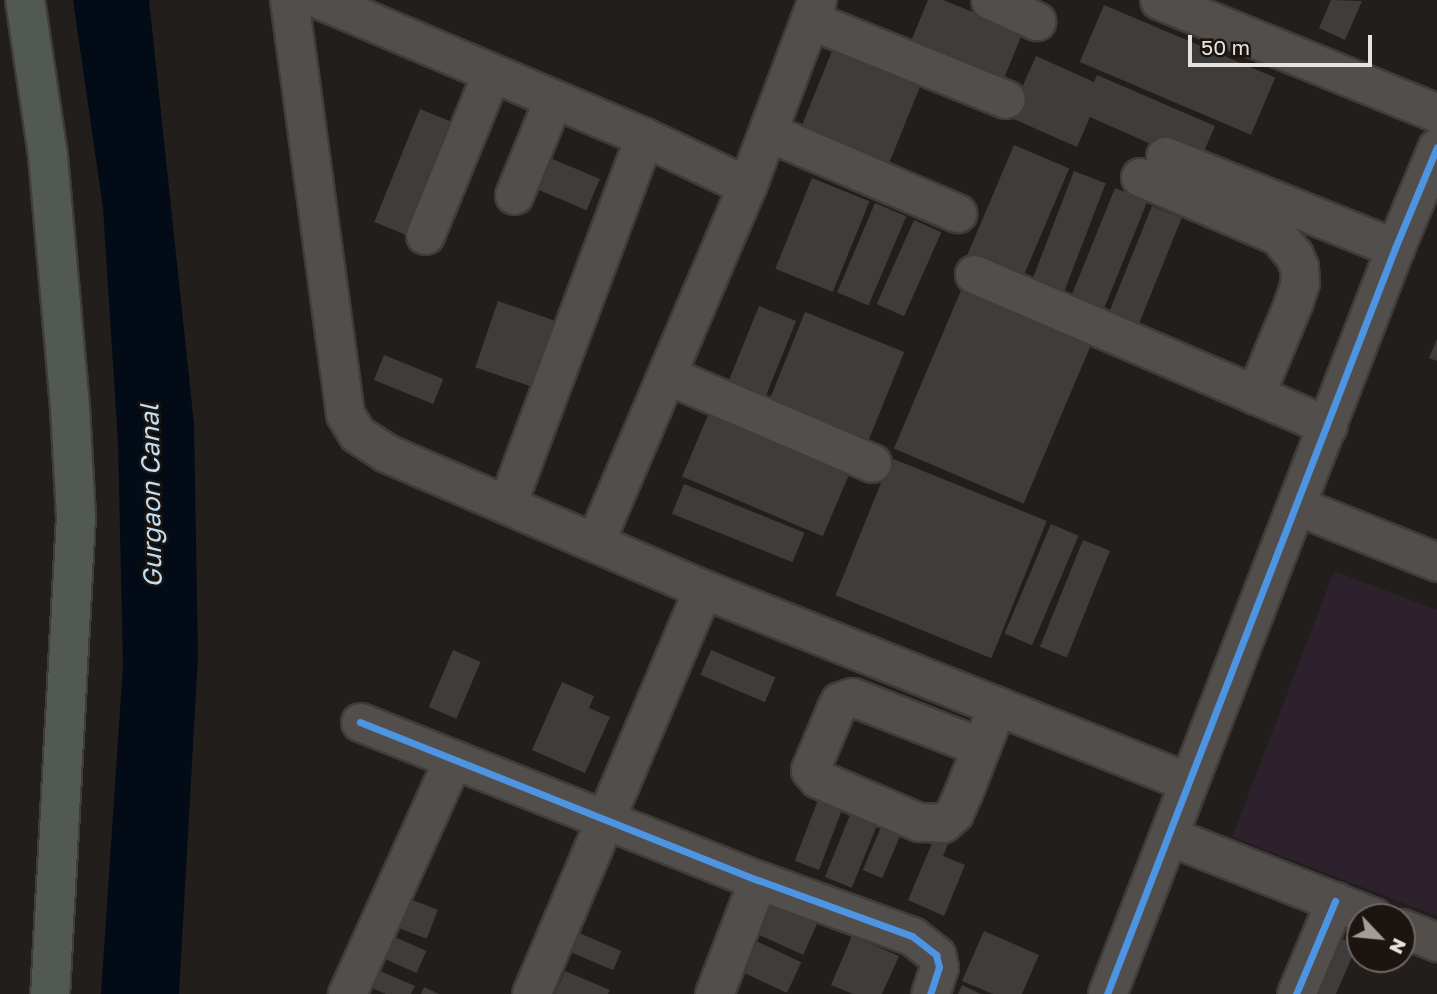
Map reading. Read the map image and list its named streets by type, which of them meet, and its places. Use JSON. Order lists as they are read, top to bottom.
{
  "water": ["Gurgaon Canal"],
  "scale_bar": "50 m",
  "north": "bottom right"
}
